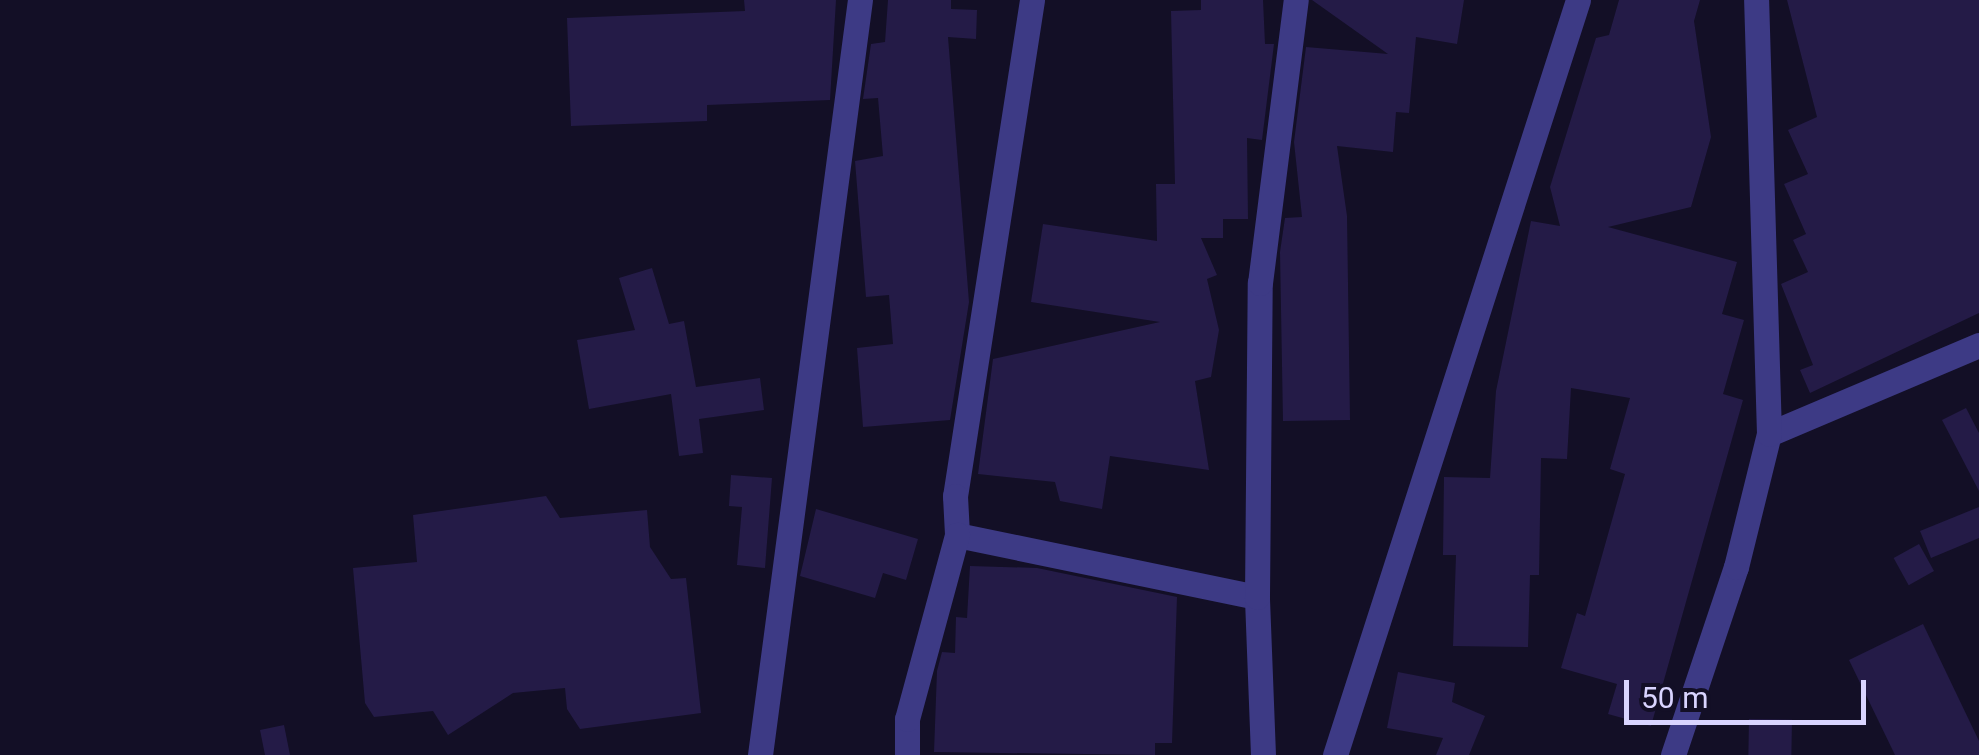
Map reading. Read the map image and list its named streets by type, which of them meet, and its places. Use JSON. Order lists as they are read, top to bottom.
{
  "scale_bar": "50 m"
}
